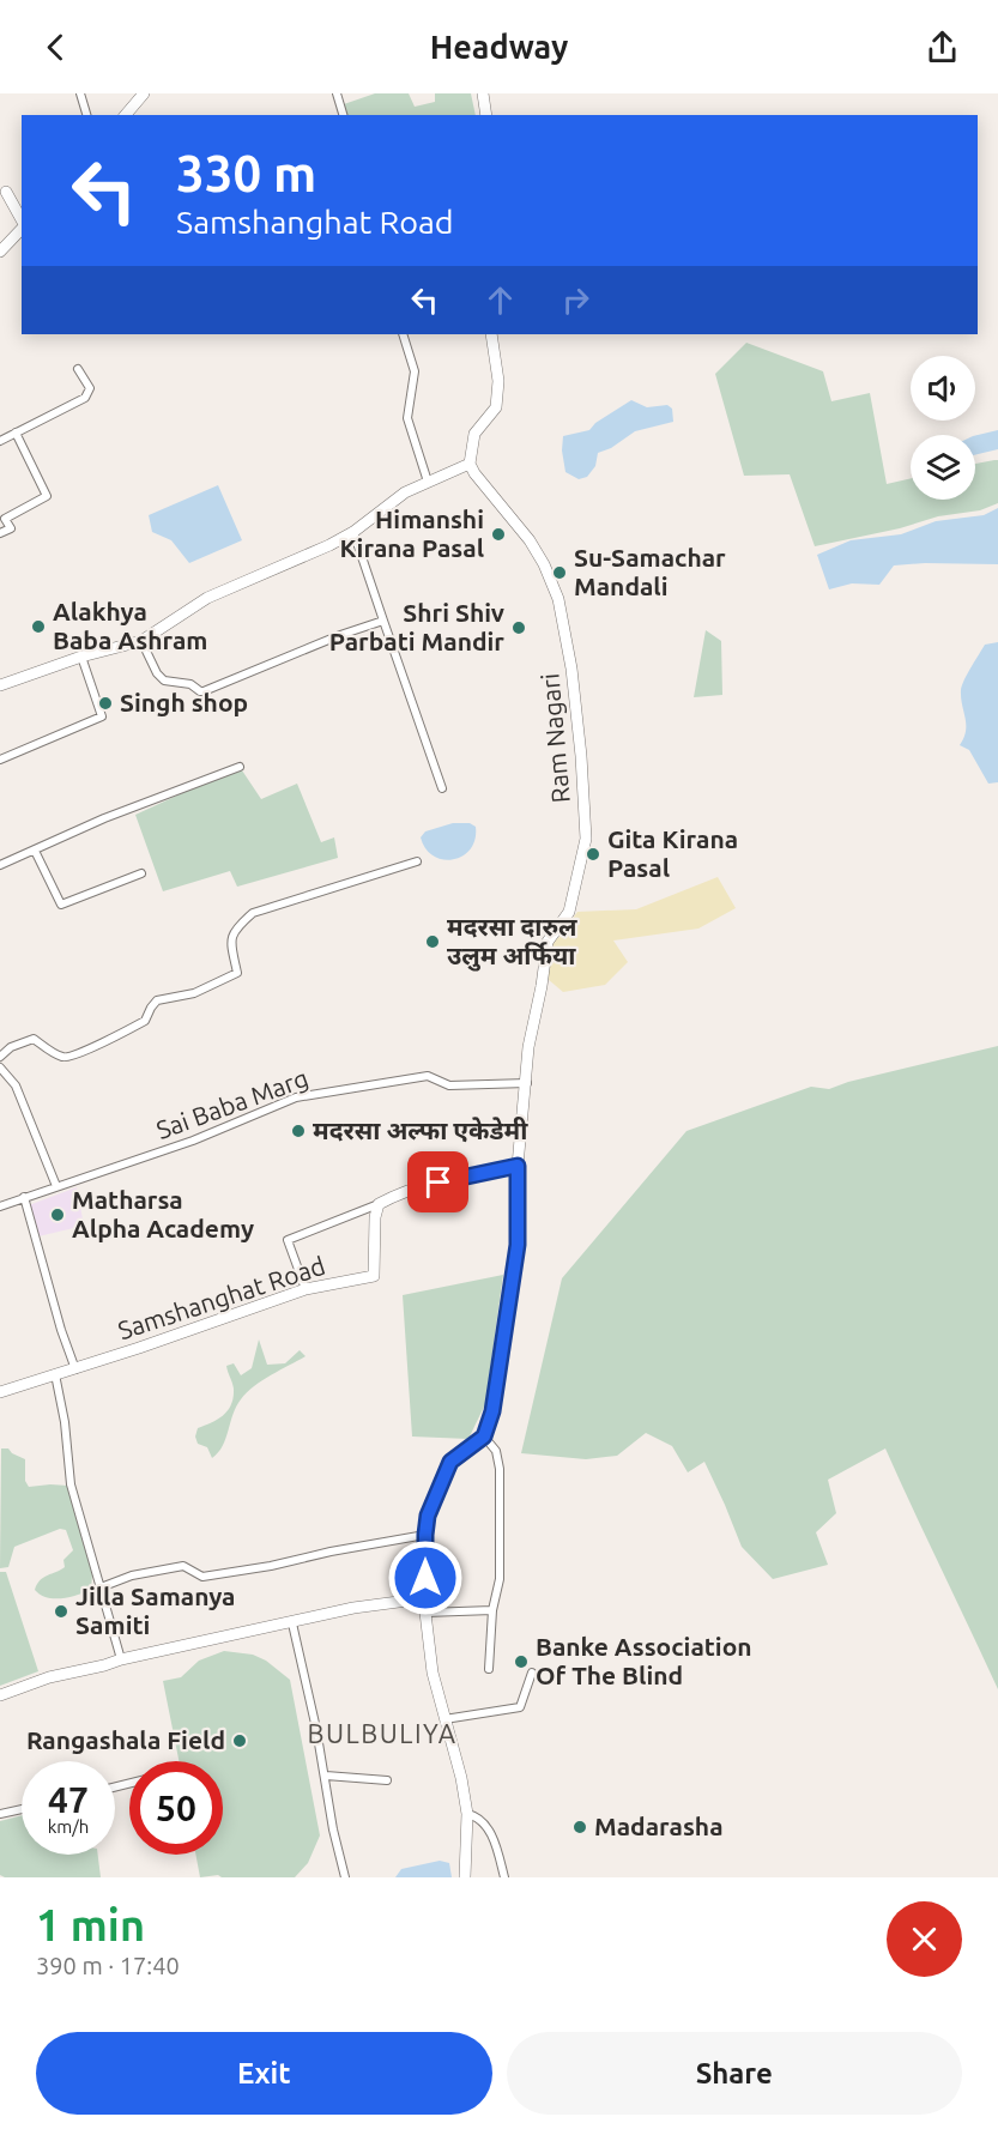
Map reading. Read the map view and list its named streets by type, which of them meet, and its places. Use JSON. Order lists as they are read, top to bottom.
{
  "streets": {
    "main road": ["Ram Nagari", "Samshanghat Road"],
    "street": ["Sai Baba Marg"]
  },
  "crossings": [
    ["Ram Nagari", "Sai Baba Marg"]
  ],
  "districts": ["BULBULIYA"],
  "places": [
    "Himanshi Kirana Pasal",
    "Su-Samachar Mandali",
    "Alakhya Baba Ashram",
    "Shri Shiv Parbati Mandir",
    "Singh shop",
    "Gita Kirana Pasal",
    "मदरसा दारुल उलुम अर्फिया",
    "मदरसा अल्फा एकेडेमी",
    "Matharsa Alpha Academy",
    "Jilla Samanya Samiti",
    "Banke Association Of The Blind",
    "Rangashala Field",
    "Madarasha"
  ],
  "page": {
    "header": "Headway",
    "turn": ["330 m", "Samshanghat Road"],
    "speed": "47 km/h",
    "limit": "50",
    "heading": ["1 min", "390 m · 17:40"],
    "buttons": ["Exit", "Share"]
  }
}
